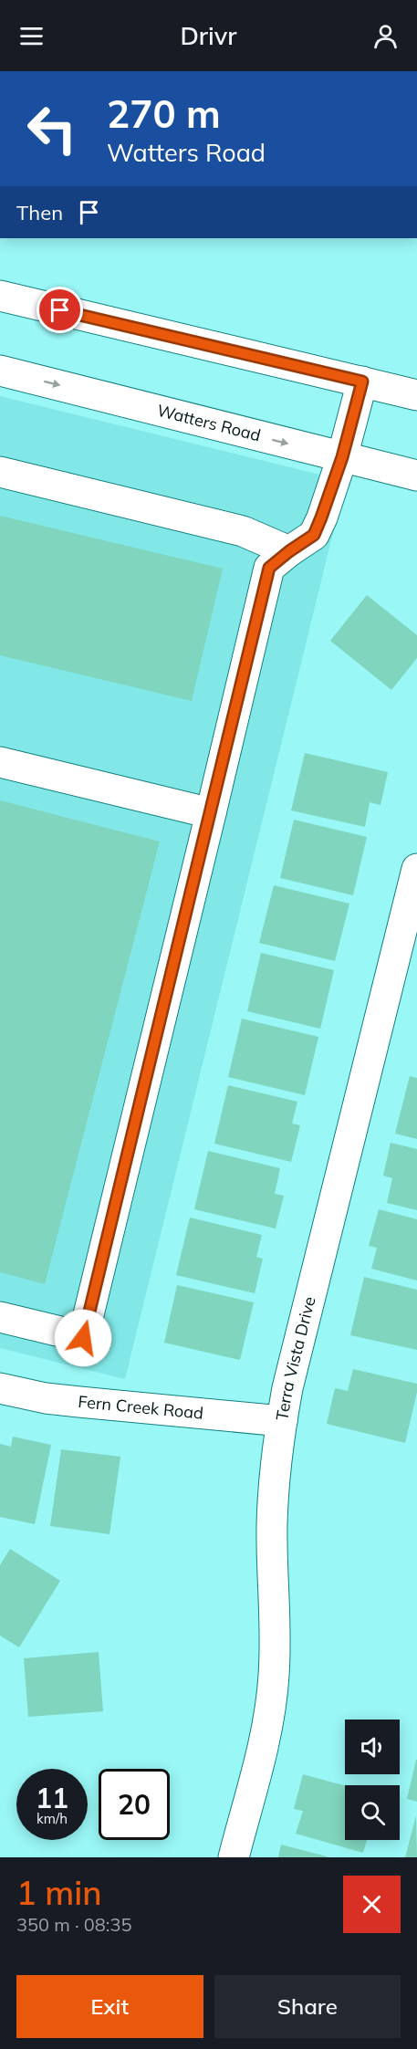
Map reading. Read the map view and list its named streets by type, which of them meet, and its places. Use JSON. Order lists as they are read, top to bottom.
{
  "streets": {
    "street": ["Watters Road", "Terra Vista Drive", "Fern Creek Road"]
  },
  "crossings": [
    ["Terra Vista Drive", "Fern Creek Road"]
  ],
  "page": {
    "header": "Drivr",
    "turn": ["270 m", "Watters Road"],
    "then": "Then",
    "speed": "11 km/h",
    "limit": "20",
    "heading": ["1 min", "350 m · 08:35"],
    "buttons": ["Exit", "Share"]
  }
}
